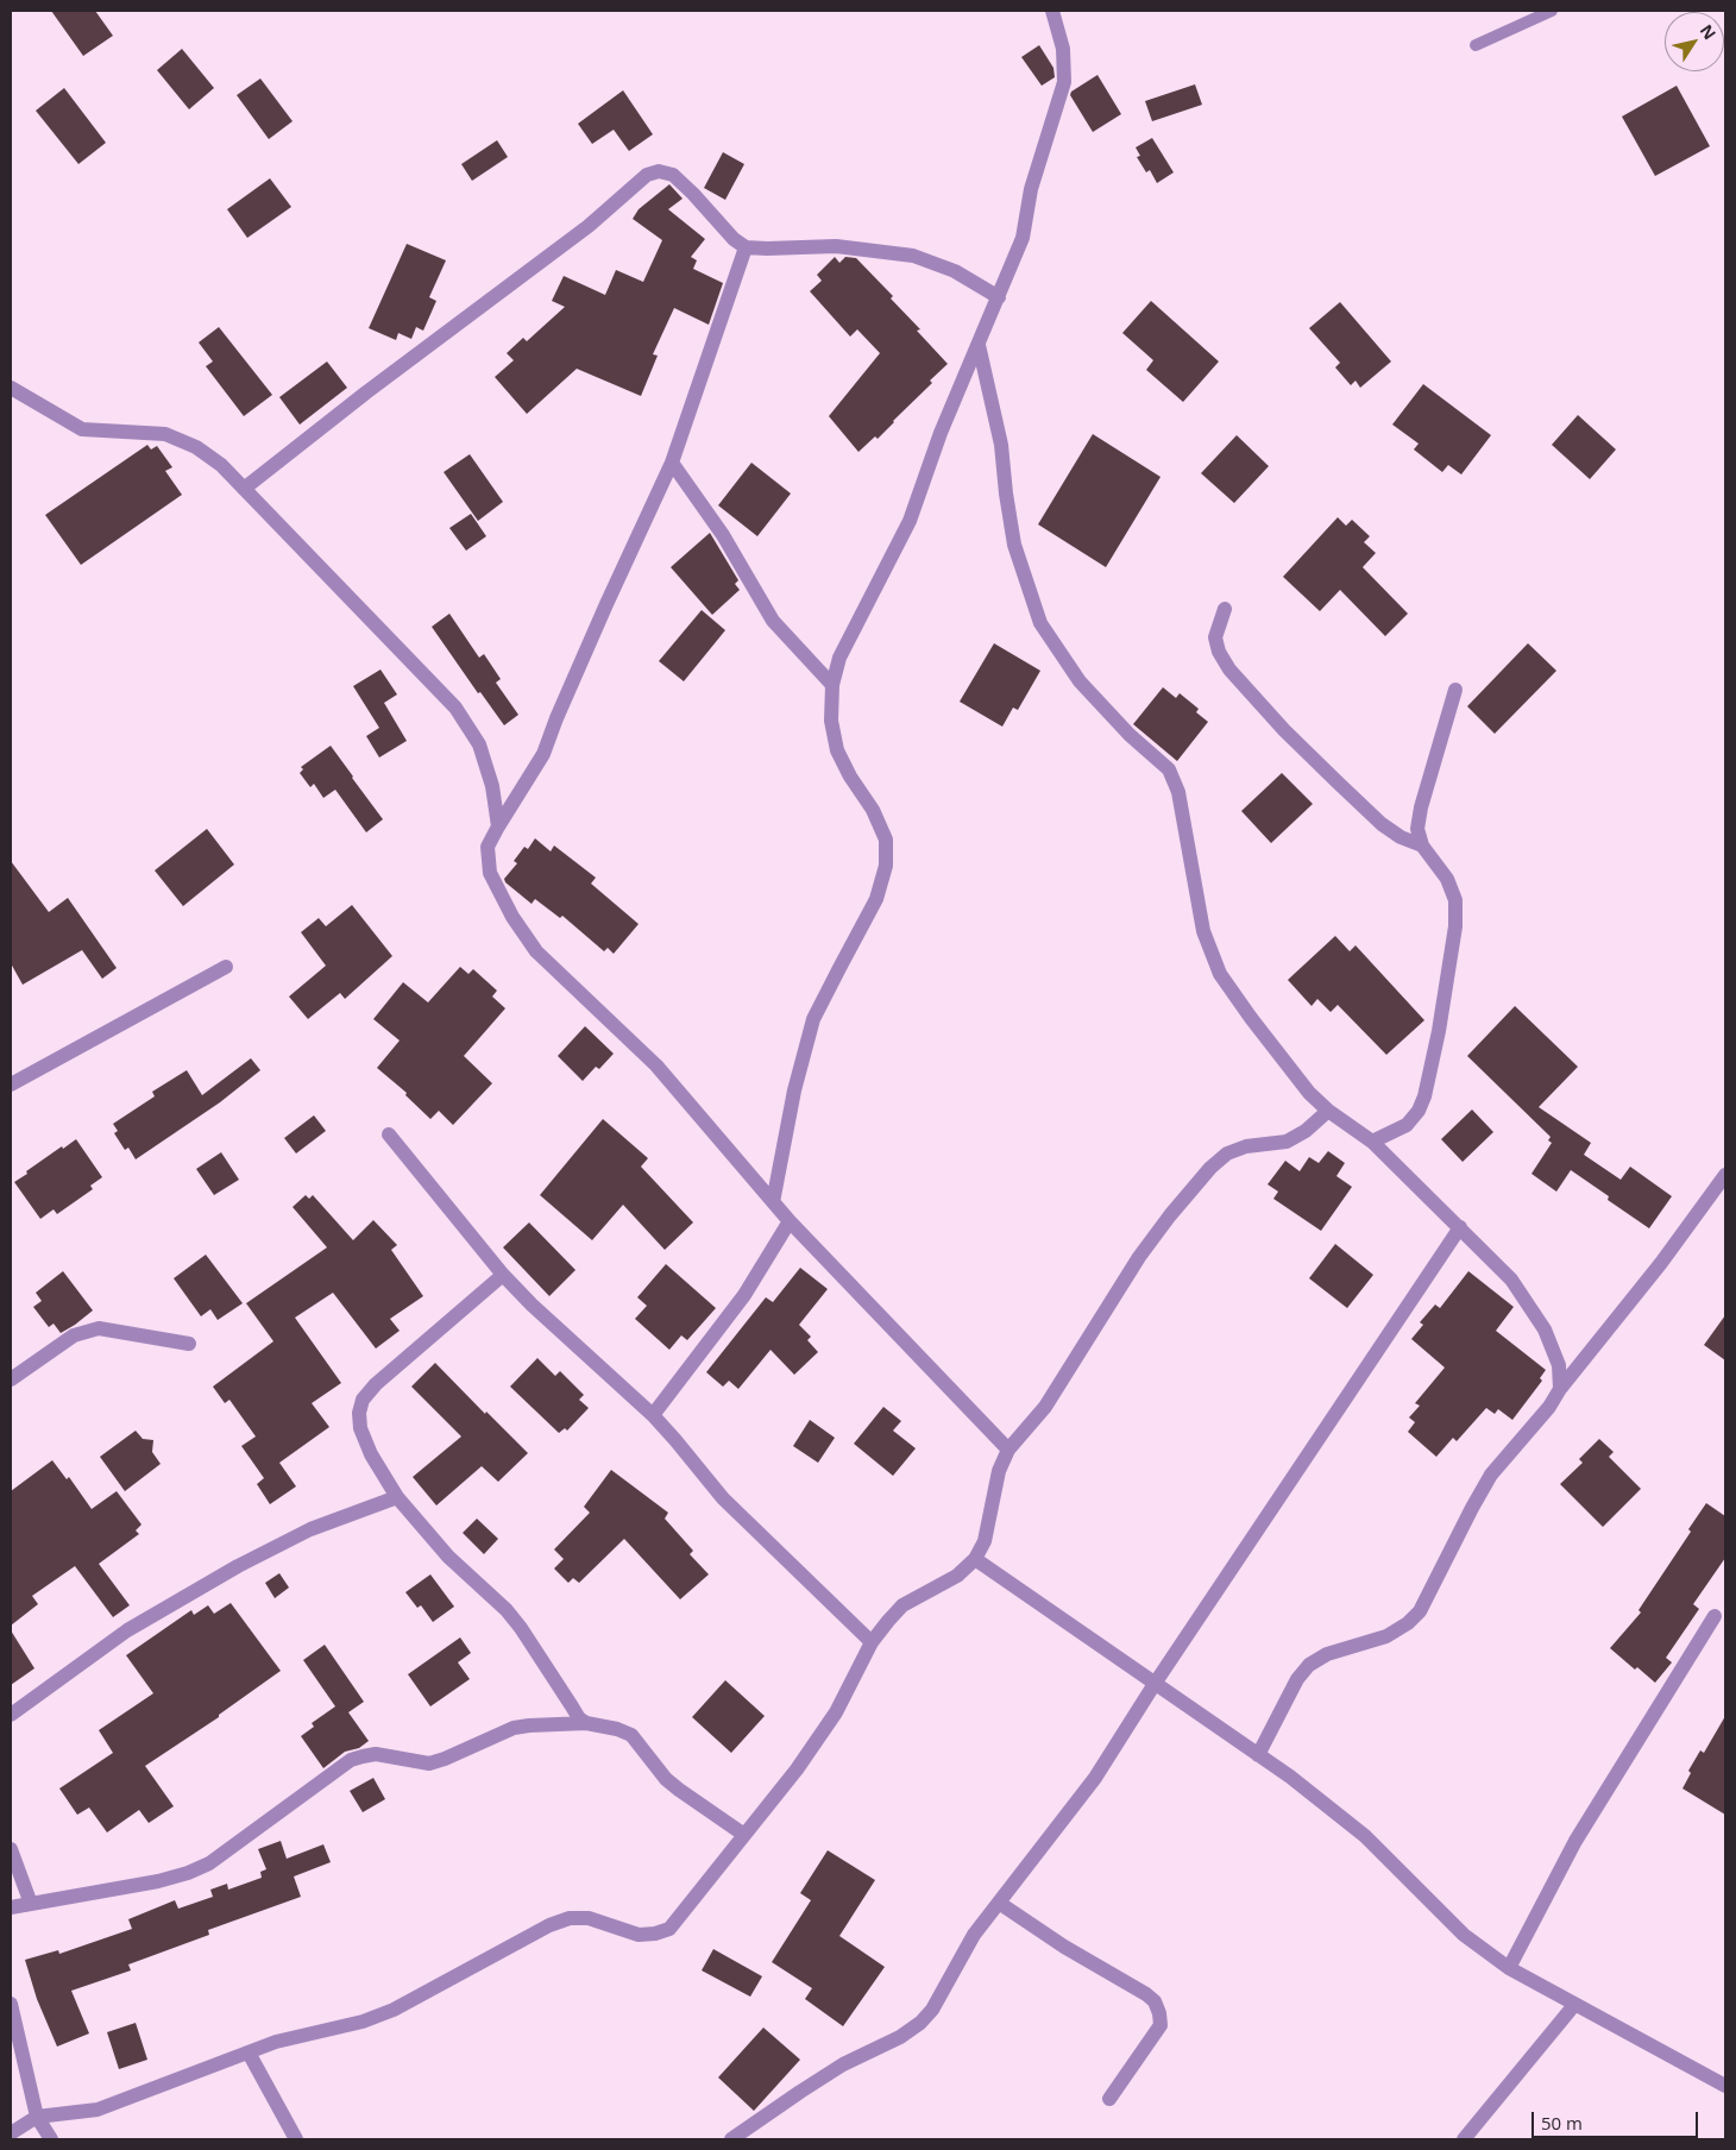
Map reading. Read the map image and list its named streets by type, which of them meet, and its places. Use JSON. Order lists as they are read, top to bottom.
{
  "scale_bar": "50 m",
  "north": "top right"
}
